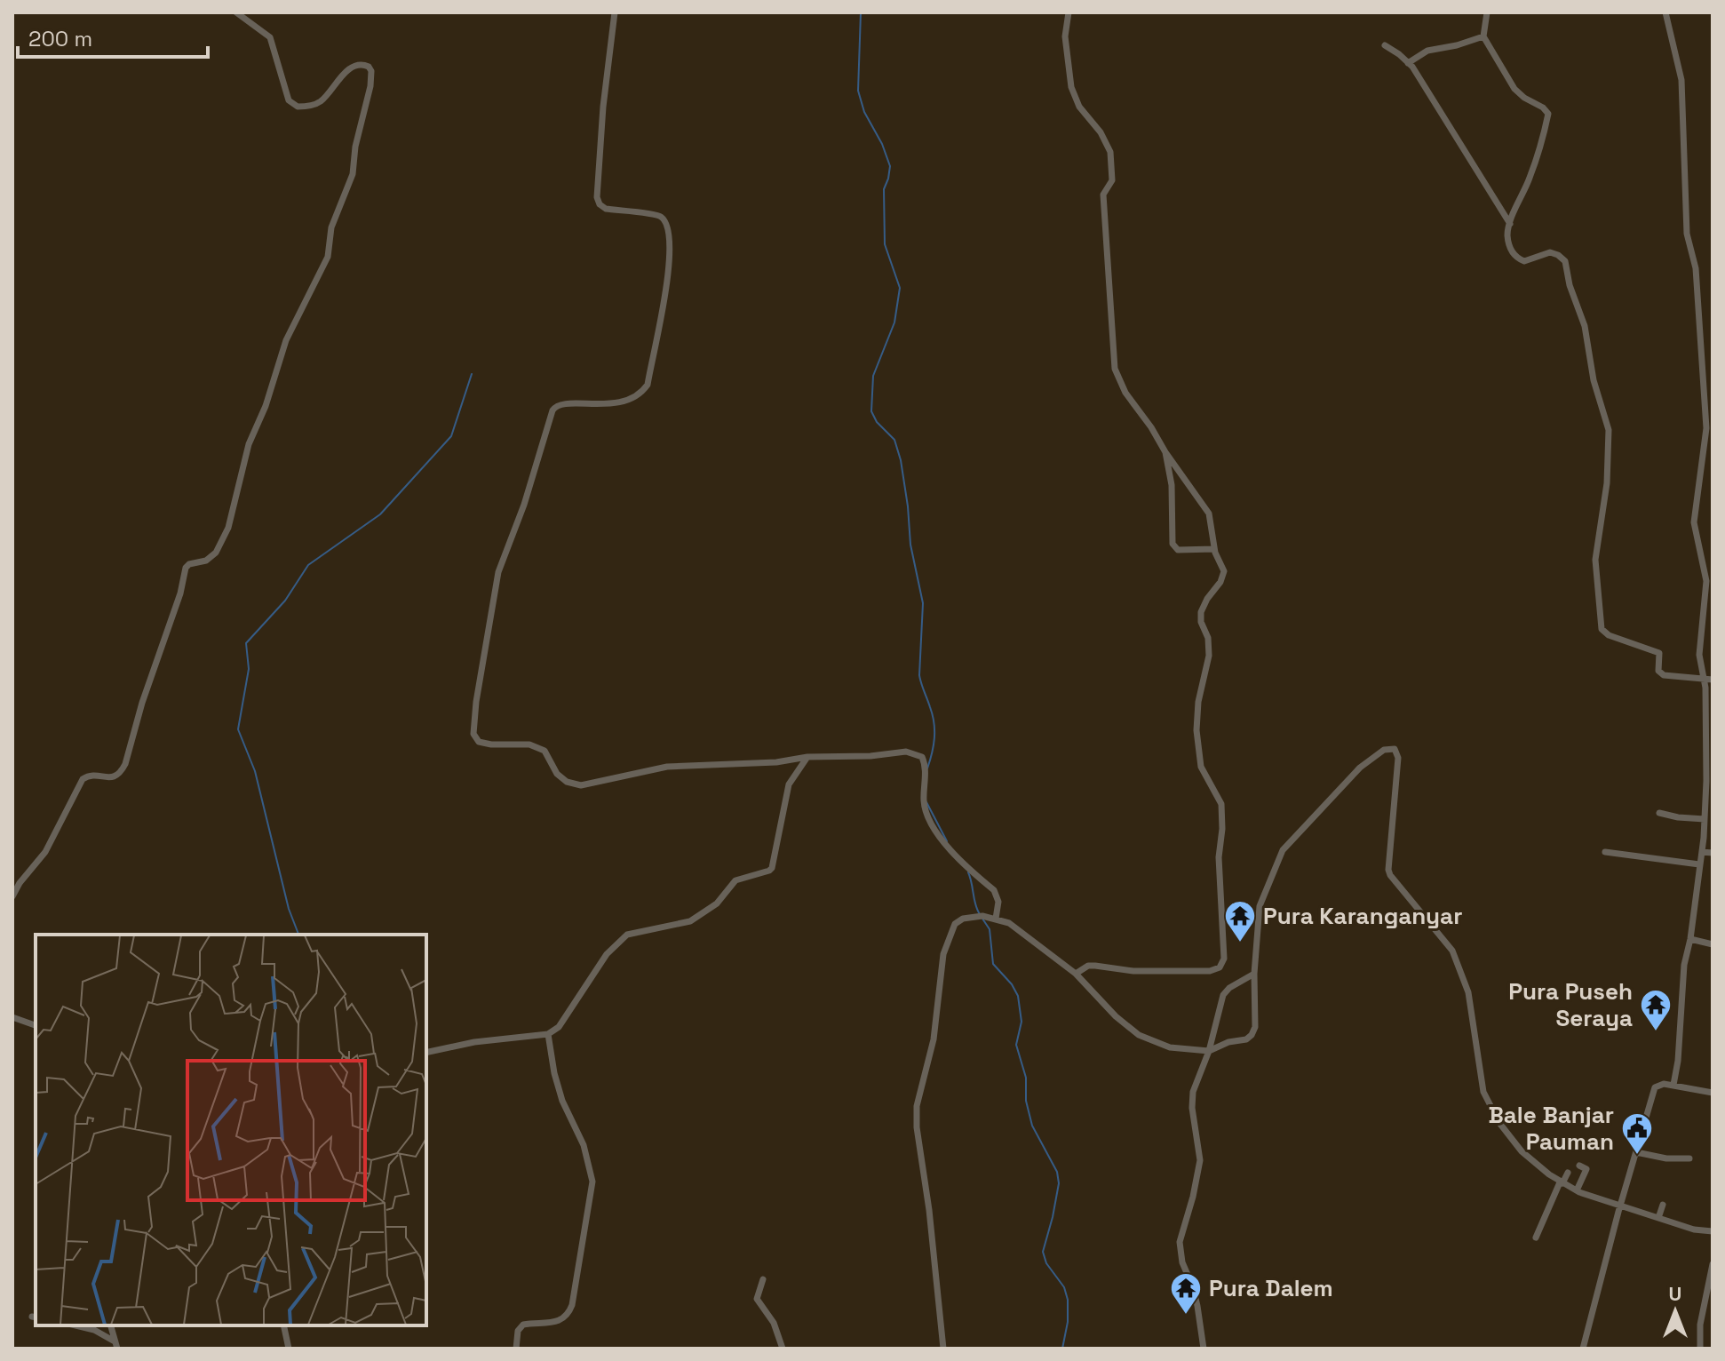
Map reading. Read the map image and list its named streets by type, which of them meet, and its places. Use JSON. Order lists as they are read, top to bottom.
{
  "places": {
    "temple": ["Pura Karanganyar", "Pura Puseh Seraya", "Pura Dalem"],
    "public building": ["Bale Banjar Pauman"]
  },
  "scale_bar": "200 m",
  "north": "top"
}
